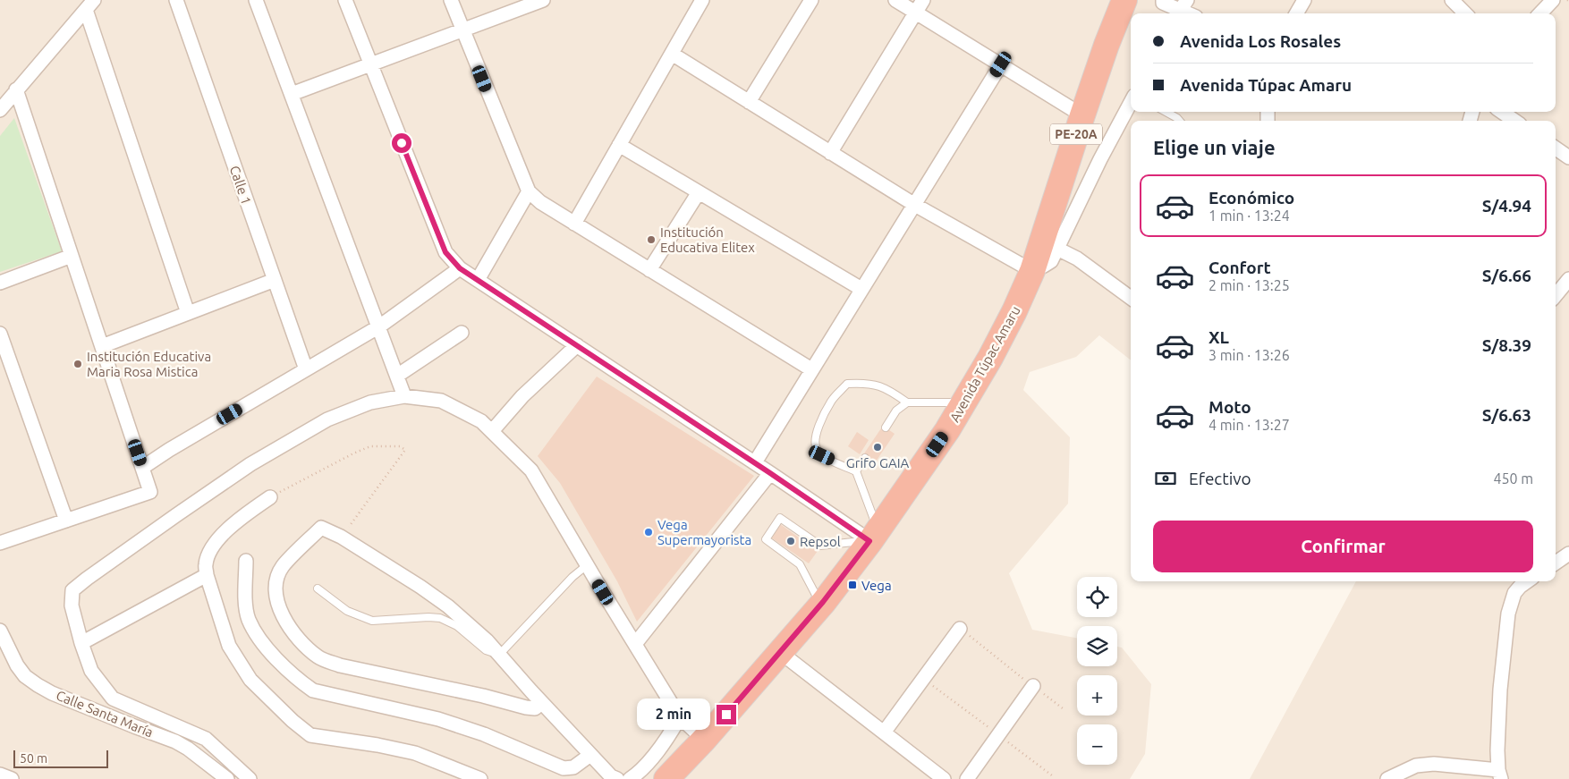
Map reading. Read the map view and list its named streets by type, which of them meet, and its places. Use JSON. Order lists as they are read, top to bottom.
{
  "streets": {
    "highway": ["PE-20A", "Avenida Túpac Amaru"],
    "street": ["Calle 1", "Calle Santa María"]
  },
  "places": {
    "other": [
      "Institución Educativa Elitex",
      "Institución Educativa Maria Rosa Mistica",
      "Grifo GAIA",
      "Vega Supermayorista",
      "Repsol"
    ],
    "transit": ["Vega"]
  },
  "scale_bar": "50 m",
  "page": {
    "banner": ["Avenida Los Rosales", "Avenida Túpac Amaru"],
    "heading": "Elige un viaje",
    "list": [
      {
        "name": "Económico",
        "note": "1 min · 13:24",
        "value": "S/4.94"
      },
      {
        "name": "Confort",
        "note": "2 min · 13:25",
        "value": "S/6.66"
      },
      {
        "name": "XL",
        "note": "3 min · 13:26",
        "value": "S/8.39"
      },
      {
        "name": "Moto",
        "note": "4 min · 13:27",
        "value": "S/6.63"
      }
    ],
    "pay": ["Efectivo", "450 m"],
    "buttons": "Confirmar",
    "map_buttons": ["+", "−"],
    "bubble": "2 min",
    "scale": "50 m"
  }
}
